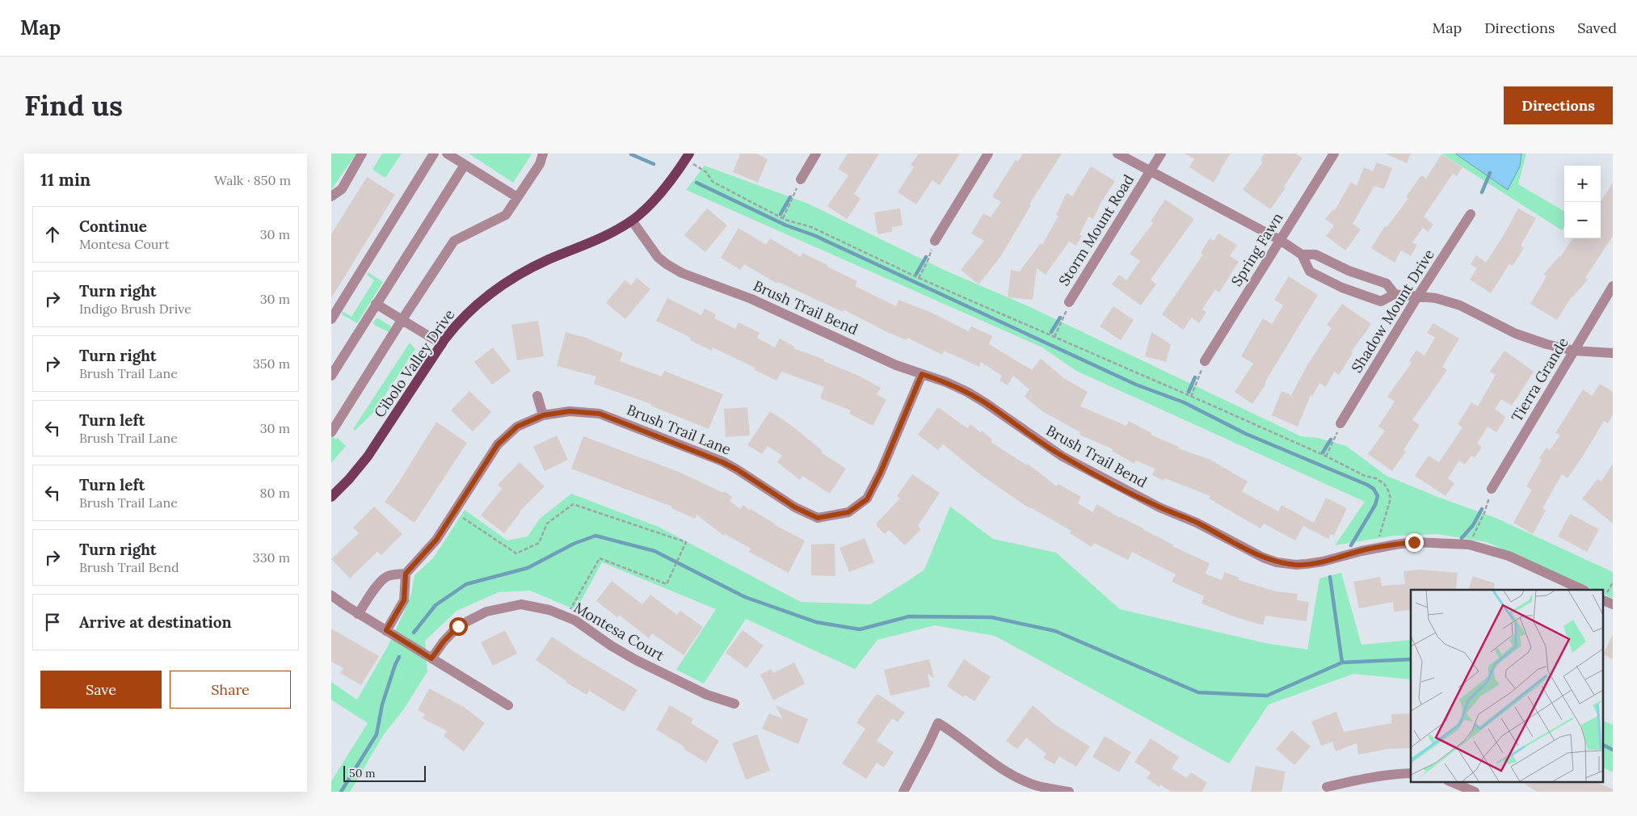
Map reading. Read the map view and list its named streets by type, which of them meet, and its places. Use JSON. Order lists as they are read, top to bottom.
{
  "streets": {
    "main road": ["Cibolo Valley Drive"],
    "street": [
      "Storm Mount Road",
      "Spring Fawn",
      "Brush Trail Bend",
      "Shadow Mount Drive",
      "Tierra Grande",
      "Brush Trail Lane",
      "Montesa Court"
    ]
  },
  "crossings": [
    ["Brush Trail Bend", "Cibolo Valley Drive"],
    ["Brush Trail Bend", "Brush Trail Lane"]
  ],
  "scale_bar": "50 m",
  "page": {
    "header": "Map",
    "nav": ["Map", "Directions", "Saved"],
    "buttons": [
      "Directions",
      ["Save", "Share"]
    ],
    "title": "Find us",
    "heading": ["11 min", "Walk · 850 m"],
    "map_buttons": ["+", "−"],
    "list": [
      ["Continue", "Montesa Court", "30 m"],
      ["Turn right", "Indigo Brush Drive", "30 m"],
      ["Turn right", "Brush Trail Lane", "350 m"],
      ["Turn left", "Brush Trail Lane", "30 m"],
      ["Turn left", "Brush Trail Lane", "80 m"],
      ["Turn right", "Brush Trail Bend", "330 m"],
      "Arrive at destination"
    ],
    "scale": "50 m"
  }
}
